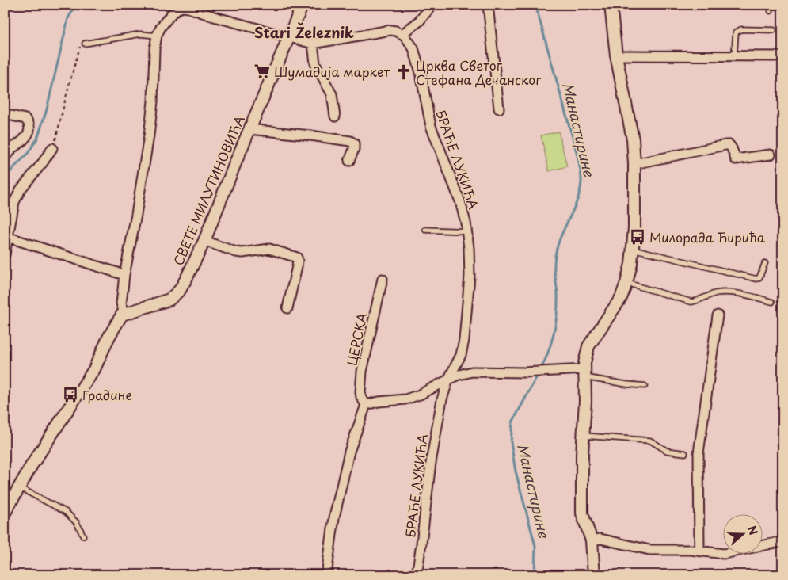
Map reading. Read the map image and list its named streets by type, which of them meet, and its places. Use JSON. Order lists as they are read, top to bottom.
{
  "streets": {
    "street": ["БРАЋЕ ЛУКИЋА", "СВЕТЕ МИЛУТИНОВИЋА", "ЦЕРСКА"]
  },
  "districts": ["Stari Železnik"],
  "water": ["Манастирине"],
  "places": {
    "supermarket": ["Шумадија маркет"],
    "church": ["Црква Светог Стефана Дечанског"],
    "bus stop": ["Милорада Ћирића", "Градине"]
  },
  "north": "right"
}
